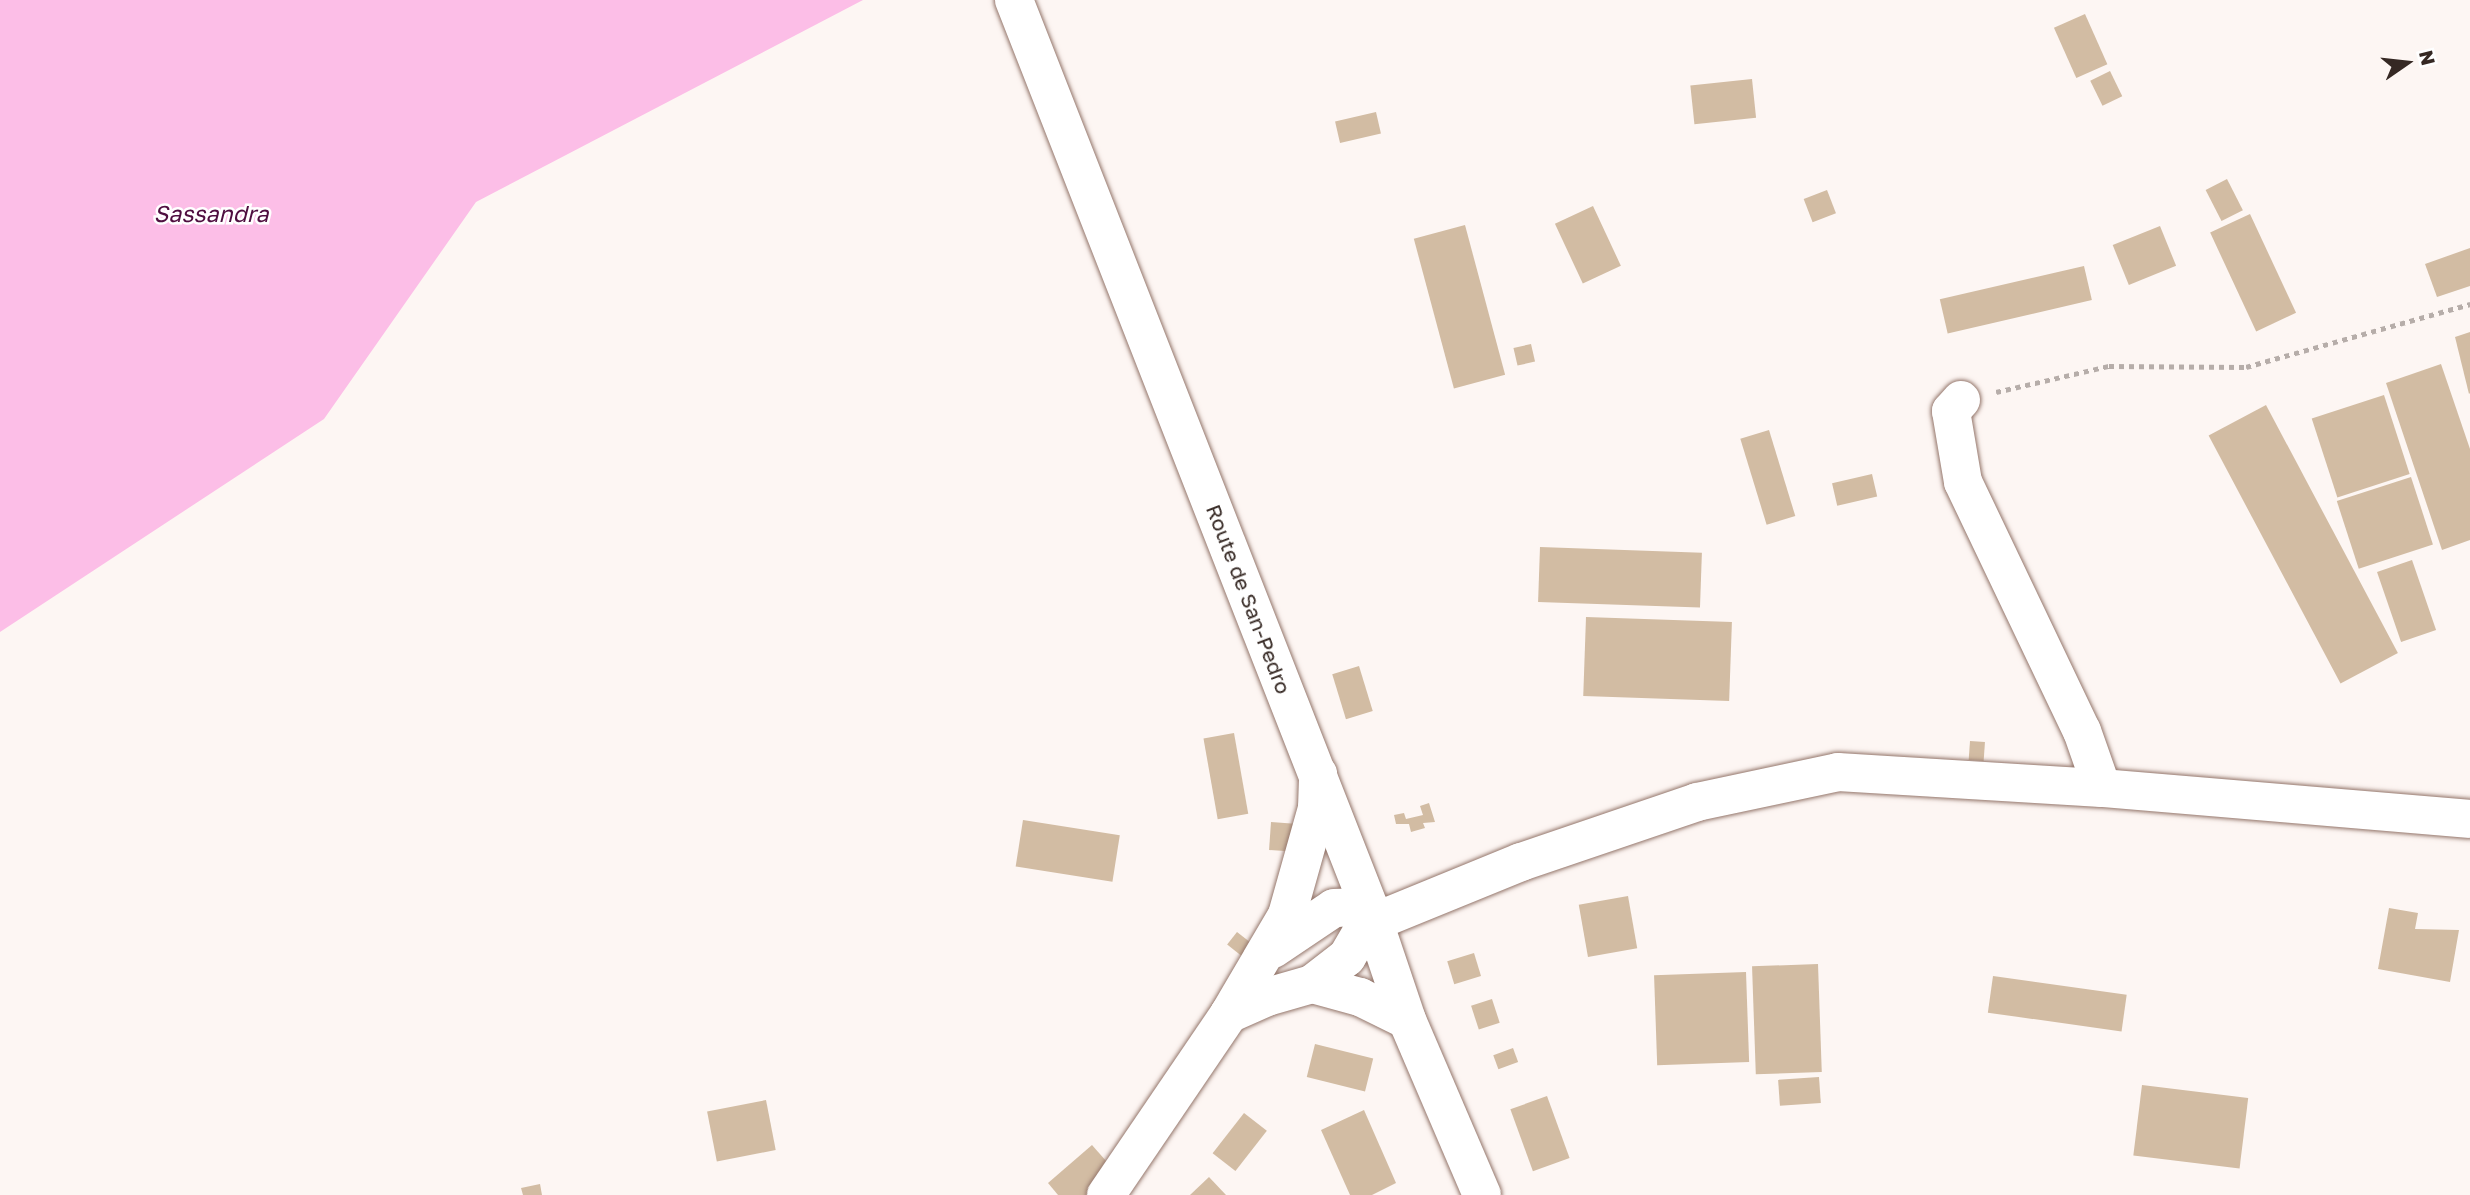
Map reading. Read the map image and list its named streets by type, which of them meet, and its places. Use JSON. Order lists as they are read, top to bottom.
{
  "streets": {
    "street": ["Route de San-Pedro"]
  },
  "water": ["Sassandra"],
  "north": "right"
}
